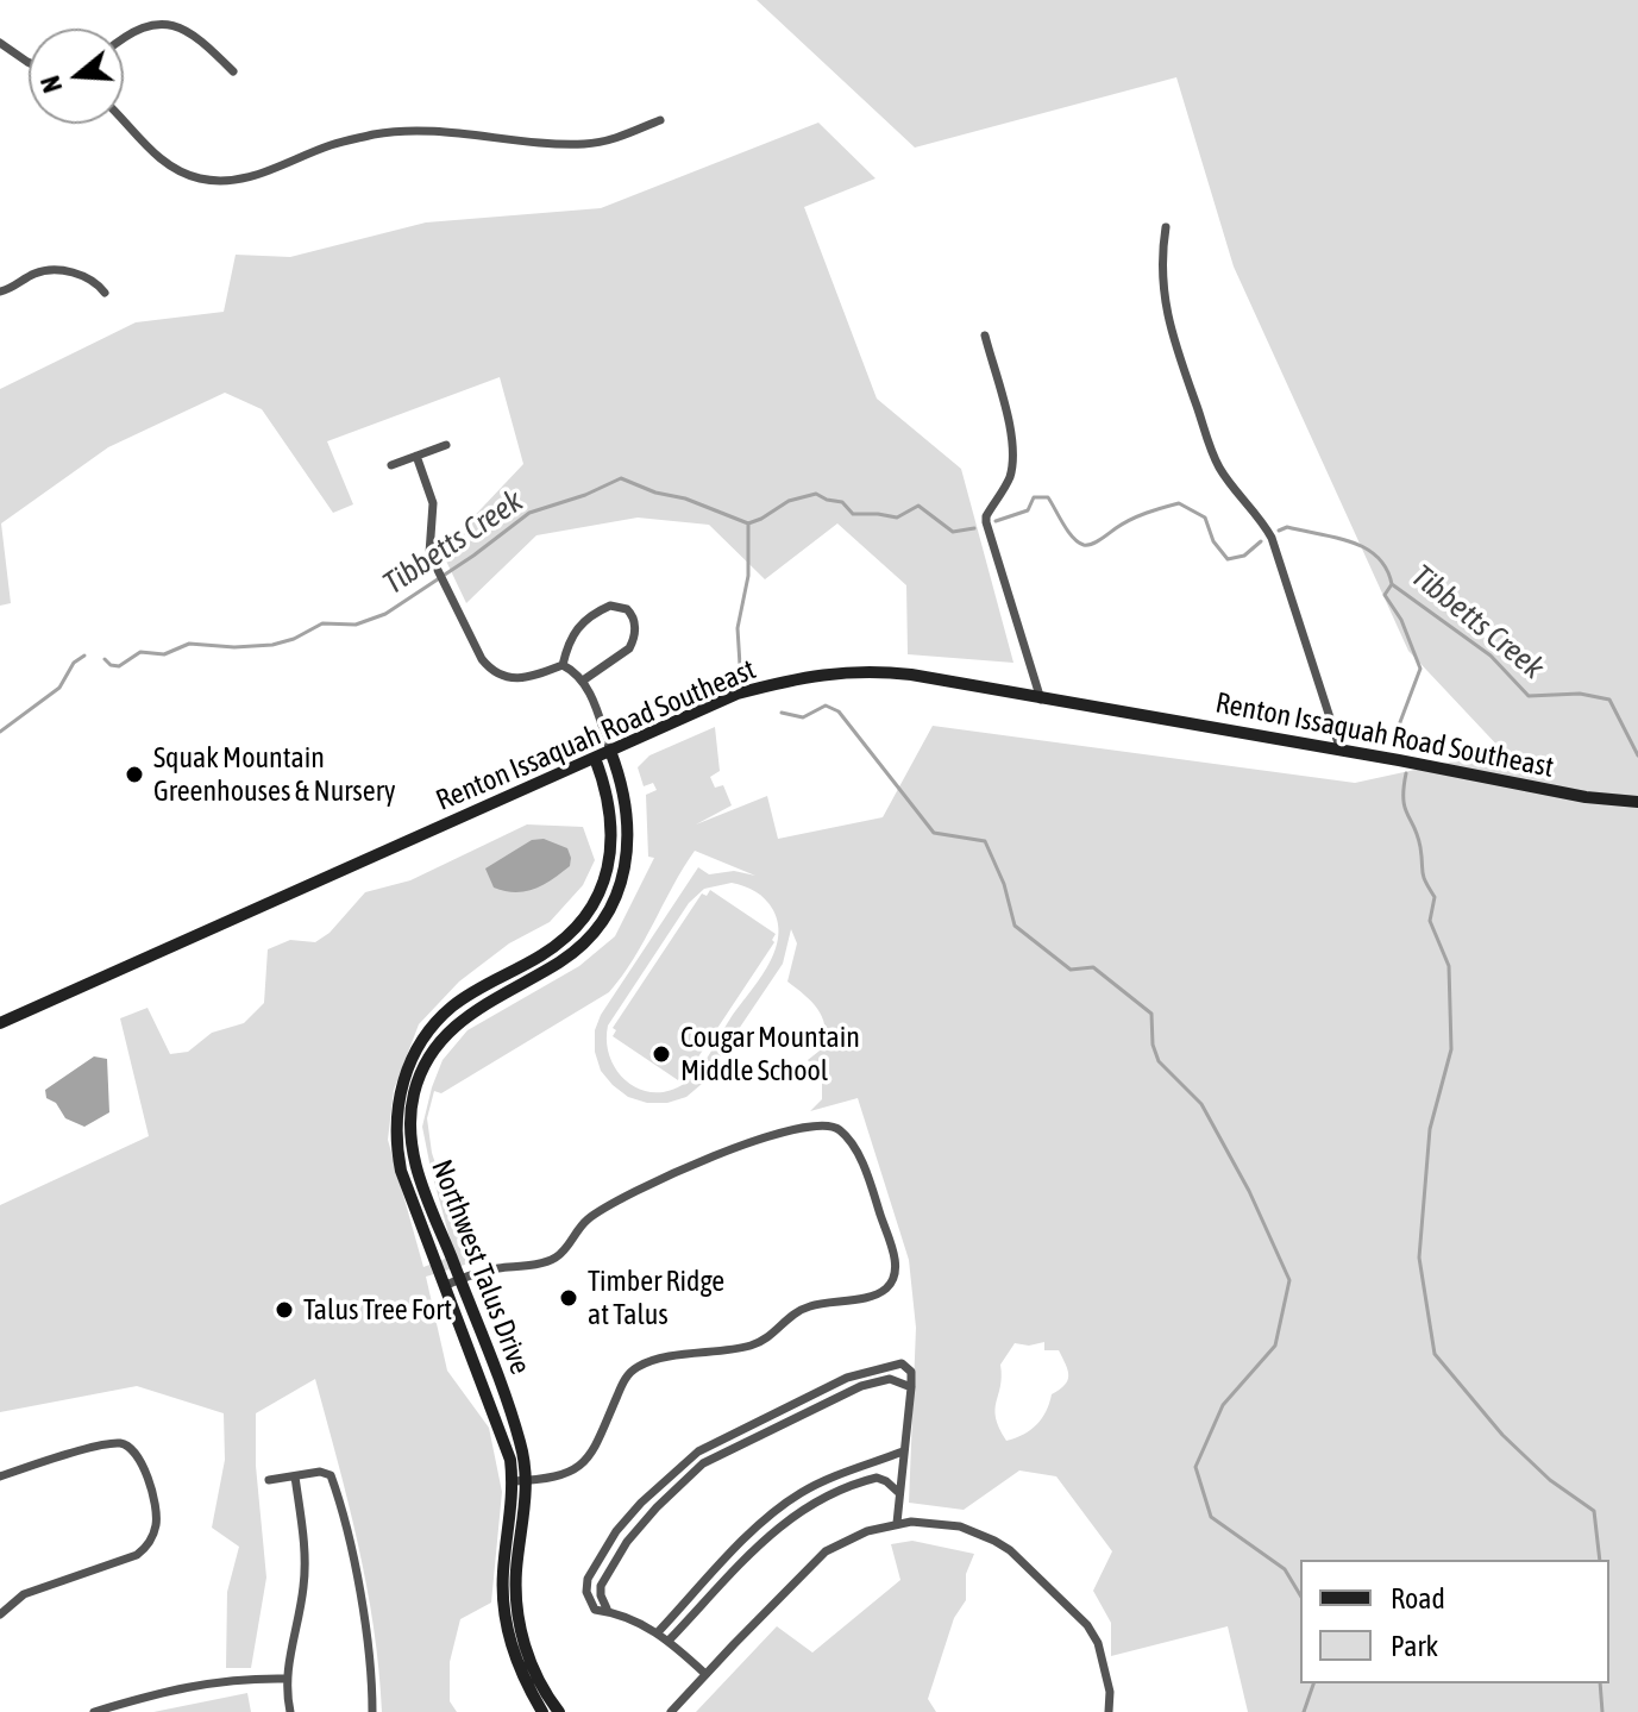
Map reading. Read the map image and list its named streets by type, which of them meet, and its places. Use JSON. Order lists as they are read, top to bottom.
{
  "streets": {
    "street": ["Renton Issaquah Road Southeast", "Northwest Talus Drive"]
  },
  "crossings": [
    ["Renton Issaquah Road Southeast", "Northwest Talus Drive"]
  ],
  "water": ["Tibbetts Creek"],
  "places": [
    "Squak Mountain Greenhouses & Nursery",
    "Cougar Mountain Middle School",
    "Timber Ridge at Talus",
    "Talus Tree Fort"
  ],
  "legend": ["Road", "Park"],
  "north": "left"
}
